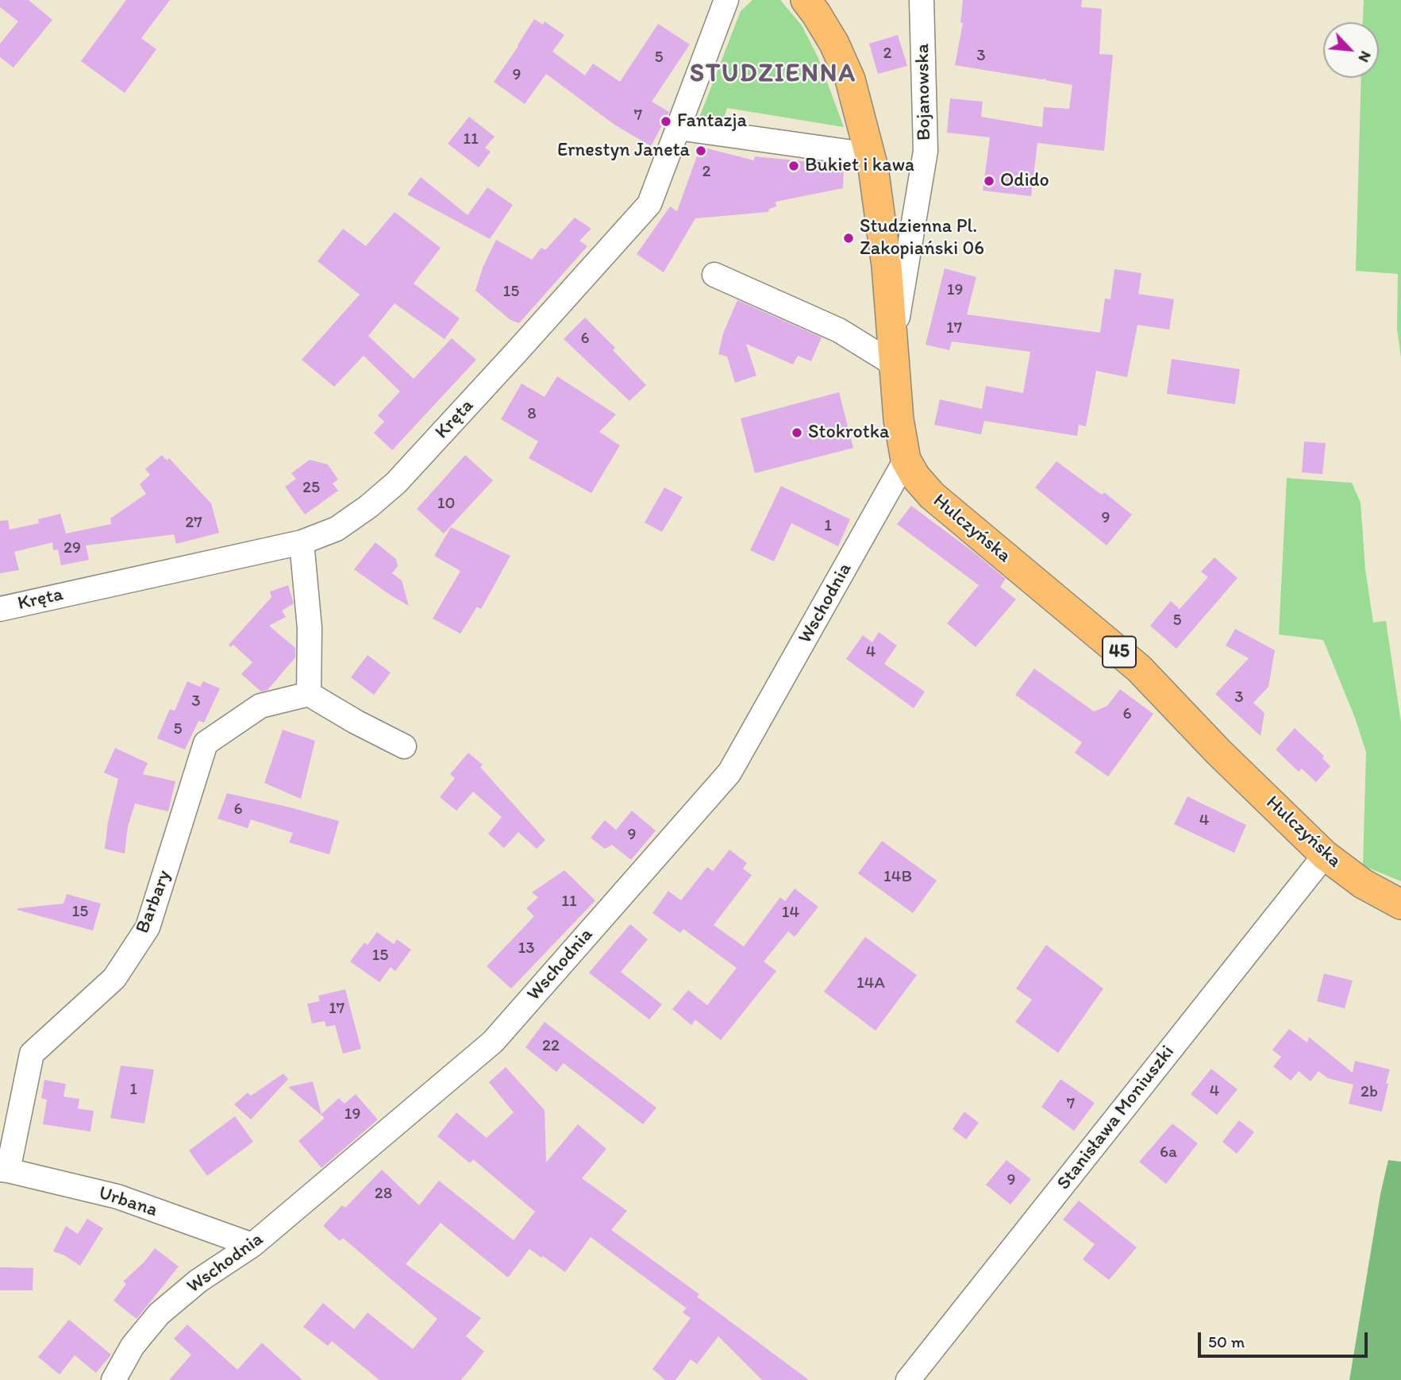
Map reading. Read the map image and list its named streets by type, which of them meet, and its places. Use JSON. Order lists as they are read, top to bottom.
{
  "streets": {
    "main road": ["Hulczyńska", "45"],
    "street": [
      "Bojanowska",
      "Kręta",
      "Wschodnia",
      "Barbary",
      "Stanisława Moniuszki",
      "Urbana"
    ]
  },
  "crossings": [
    ["Bojanowska", "Hulczyńska"],
    ["Hulczyńska", "Wschodnia"],
    ["Hulczyńska", "Stanisława Moniuszki"],
    ["Wschodnia", "Urbana"],
    ["Barbary", "Urbana"]
  ],
  "districts": ["STUDZIENNA"],
  "places": [
    "Fantazja",
    "Ernestyn Janeta",
    "Bukiet i kawa",
    "Odido",
    "Studzienna Pl. Zakopiański 06",
    "Stokrotka"
  ],
  "house_numbers": [
    "2",
    "3",
    "5",
    "9",
    "7",
    "11",
    "2",
    "19",
    "15",
    "17",
    "6",
    "8",
    "25",
    "10",
    "9",
    "27",
    "1",
    "29",
    "5",
    "4",
    "3",
    "3",
    "6",
    "5",
    "6",
    "4",
    "9",
    "14B",
    "11",
    "15",
    "14",
    "13",
    "15",
    "14A",
    "17",
    "22",
    "1",
    "4",
    "2b",
    "7",
    "19",
    "6a",
    "9",
    "28"
  ],
  "scale_bar": "50 m",
  "north": "bottom right"
}
